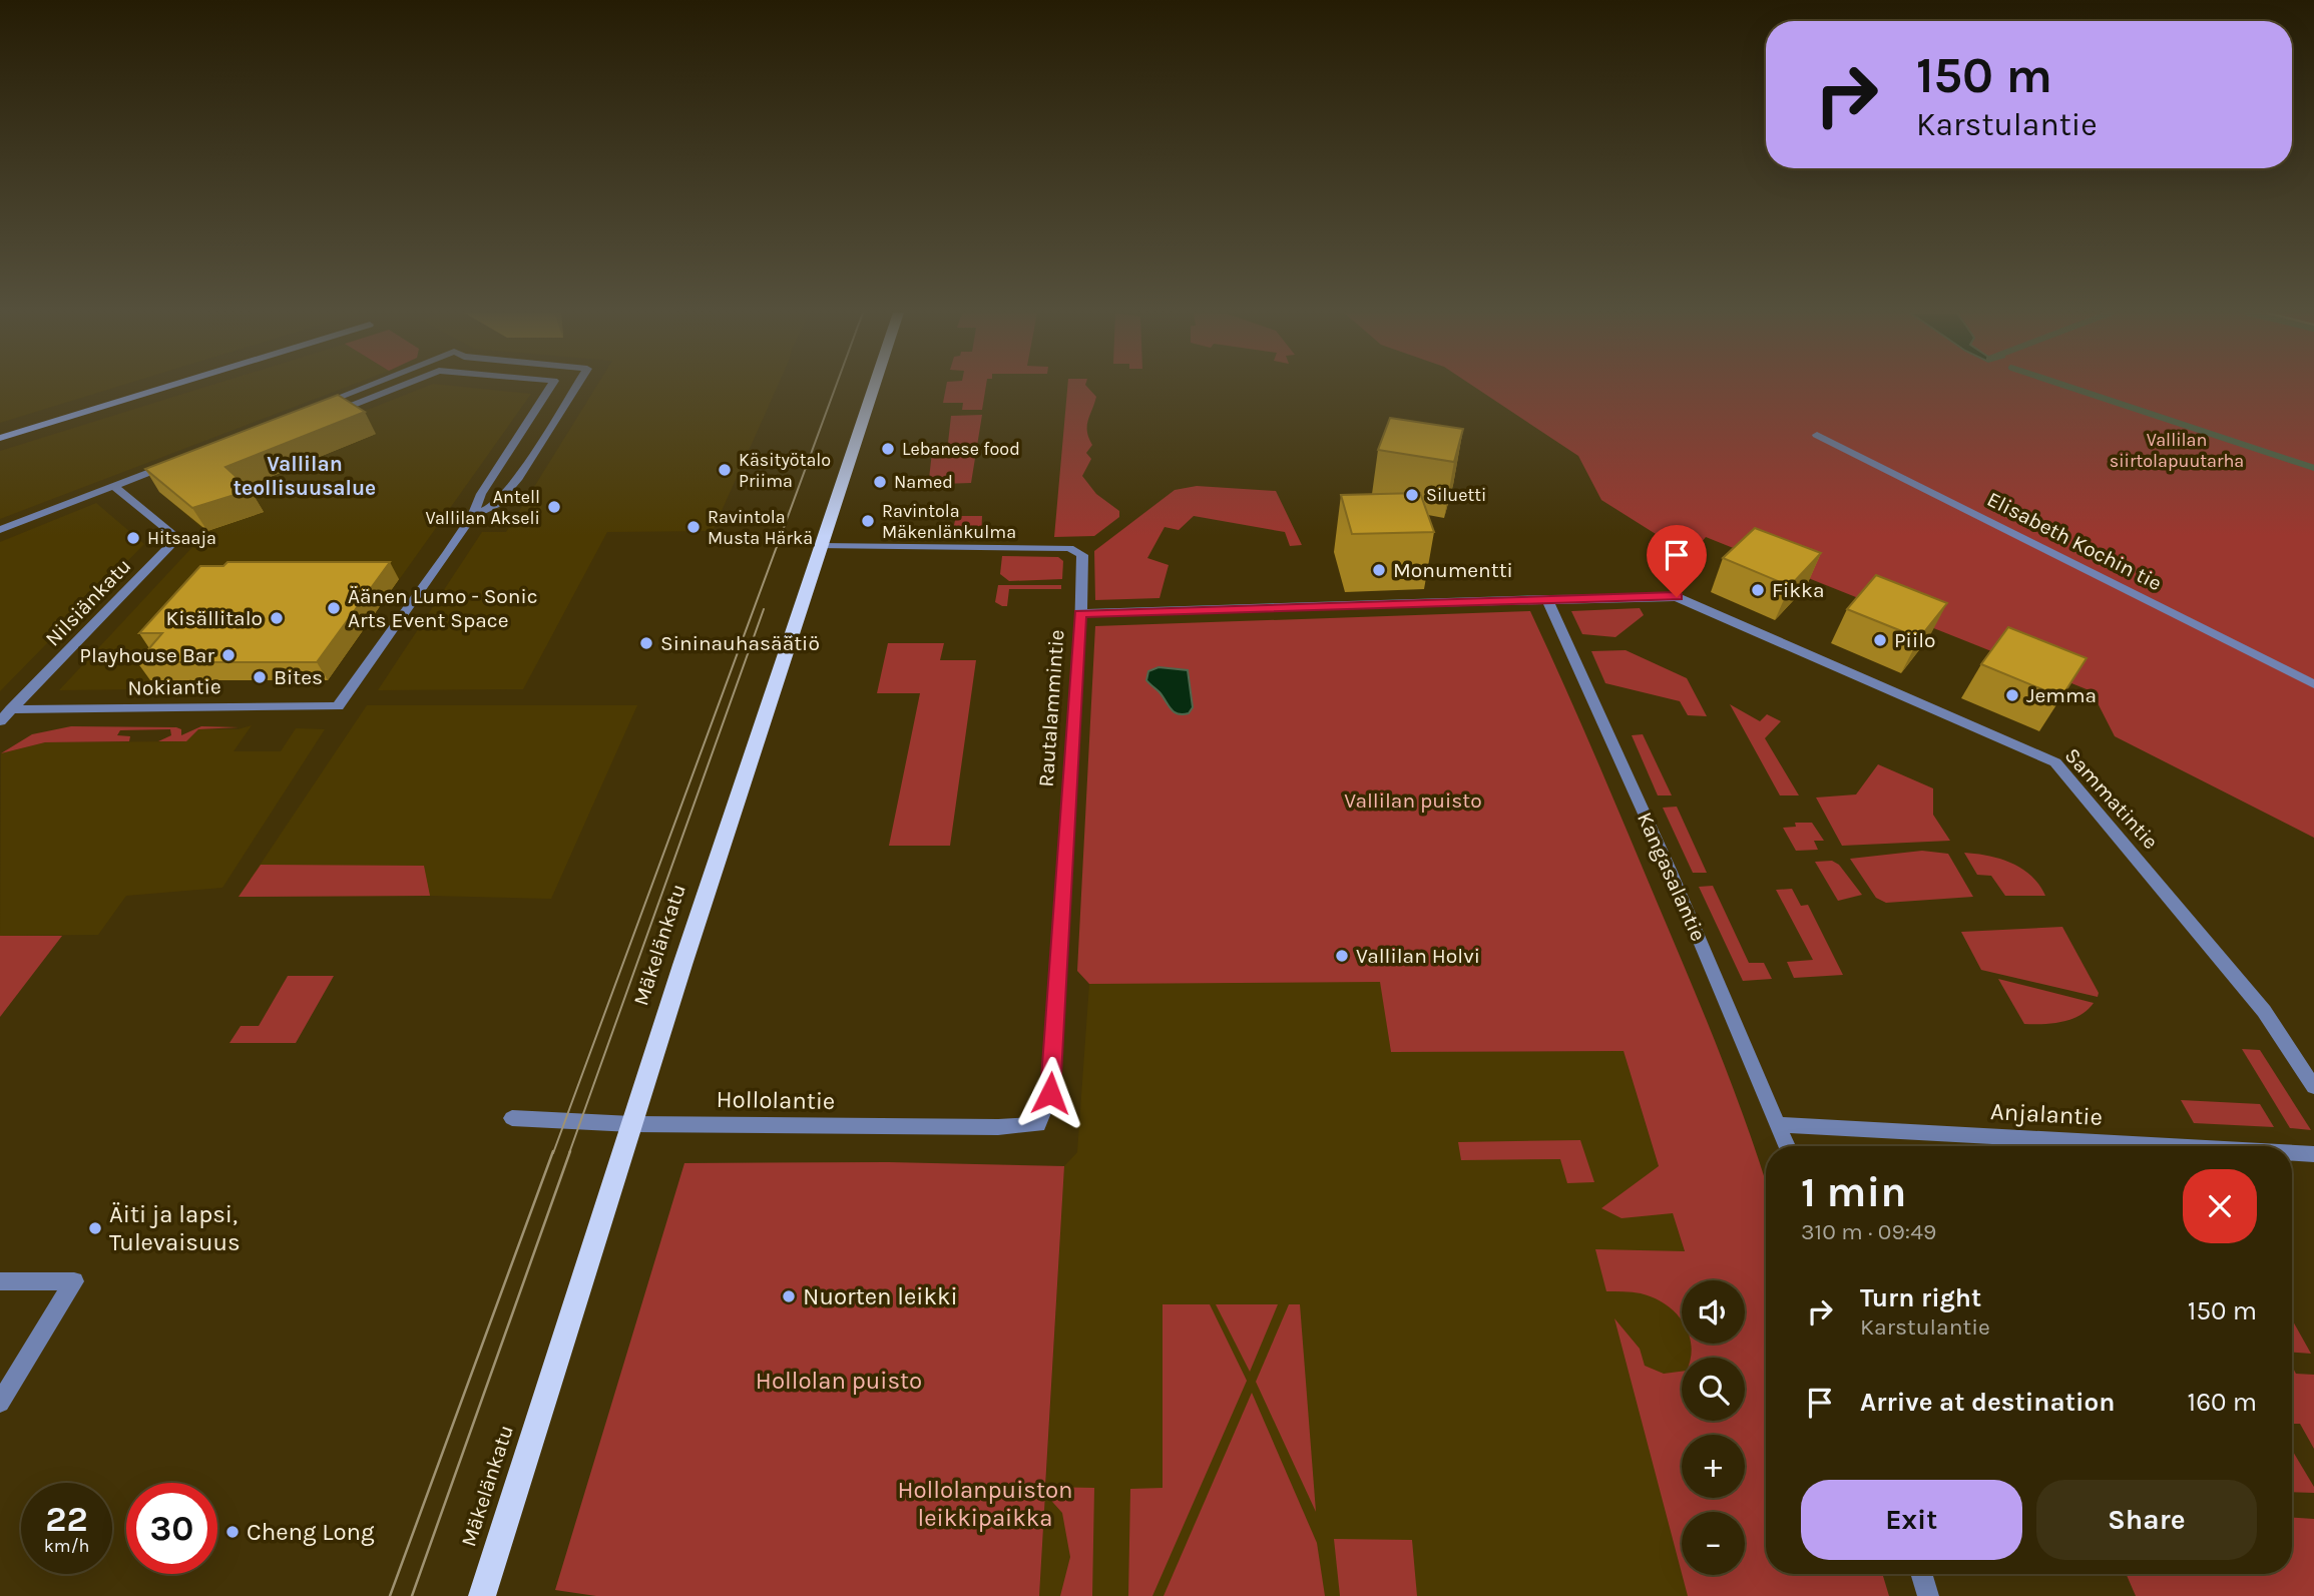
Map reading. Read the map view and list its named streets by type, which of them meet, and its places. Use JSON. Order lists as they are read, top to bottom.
{
  "streets": {
    "main road": ["Mäkelänkatu"],
    "street": [
      "Elisabeth Kochin tie",
      "Nilsiänkatu",
      "Nokiantie",
      "Rautalammintie",
      "Sammatintie",
      "Kangasalantie",
      "Hollolantie",
      "Anjalantie"
    ]
  },
  "crossings": [
    ["Nilsiänkatu", "Nokiantie"],
    ["Rautalammintie", "Mäkelänkatu"],
    ["Rautalammintie", "Hollolantie"],
    ["Sammatintie", "Kangasalantie"],
    ["Kangasalantie", "Anjalantie"],
    ["Mäkelänkatu", "Hollolantie"]
  ],
  "districts": ["Vallilan teollisuusalue"],
  "parks": [
    "Vallilan siirtolapuutarha",
    "Vallilan puisto",
    "Hollolan puisto",
    "Hollolanpuiston leikkipaikka"
  ],
  "places": [
    "Lebanese food",
    "Käsityötalo Priima",
    "Named",
    "Siluetti",
    "Antell Vallilan Akseli",
    "Ravintola Mäkenlänkulma",
    "Ravintola Musta Härkä",
    "Hitsaaja",
    "Monumentti",
    "Fikka",
    "Äänen Lumo - Sonic Arts Event Space",
    "Kisällitalo",
    "Piilo",
    "Sininauhasäätiö",
    "Playhouse Bar",
    "Bites",
    "Jemma",
    "Vallilan Holvi",
    "Äiti ja lapsi, Tulevaisuus",
    "Nuorten leikki",
    "Cheng Long"
  ],
  "page": {
    "turn": ["150 m", "Karstulantie"],
    "heading": ["1 min", "310 m · 09:49"],
    "list": [
      {
        "name": "Turn right",
        "note": "Karstulantie",
        "value": "150 m"
      },
      {
        "name": "Arrive at destination",
        "value": "160 m"
      }
    ],
    "map_buttons": ["+", "−"],
    "buttons": ["Exit", "Share"],
    "speed": "22 km/h",
    "limit": "30"
  }
}
